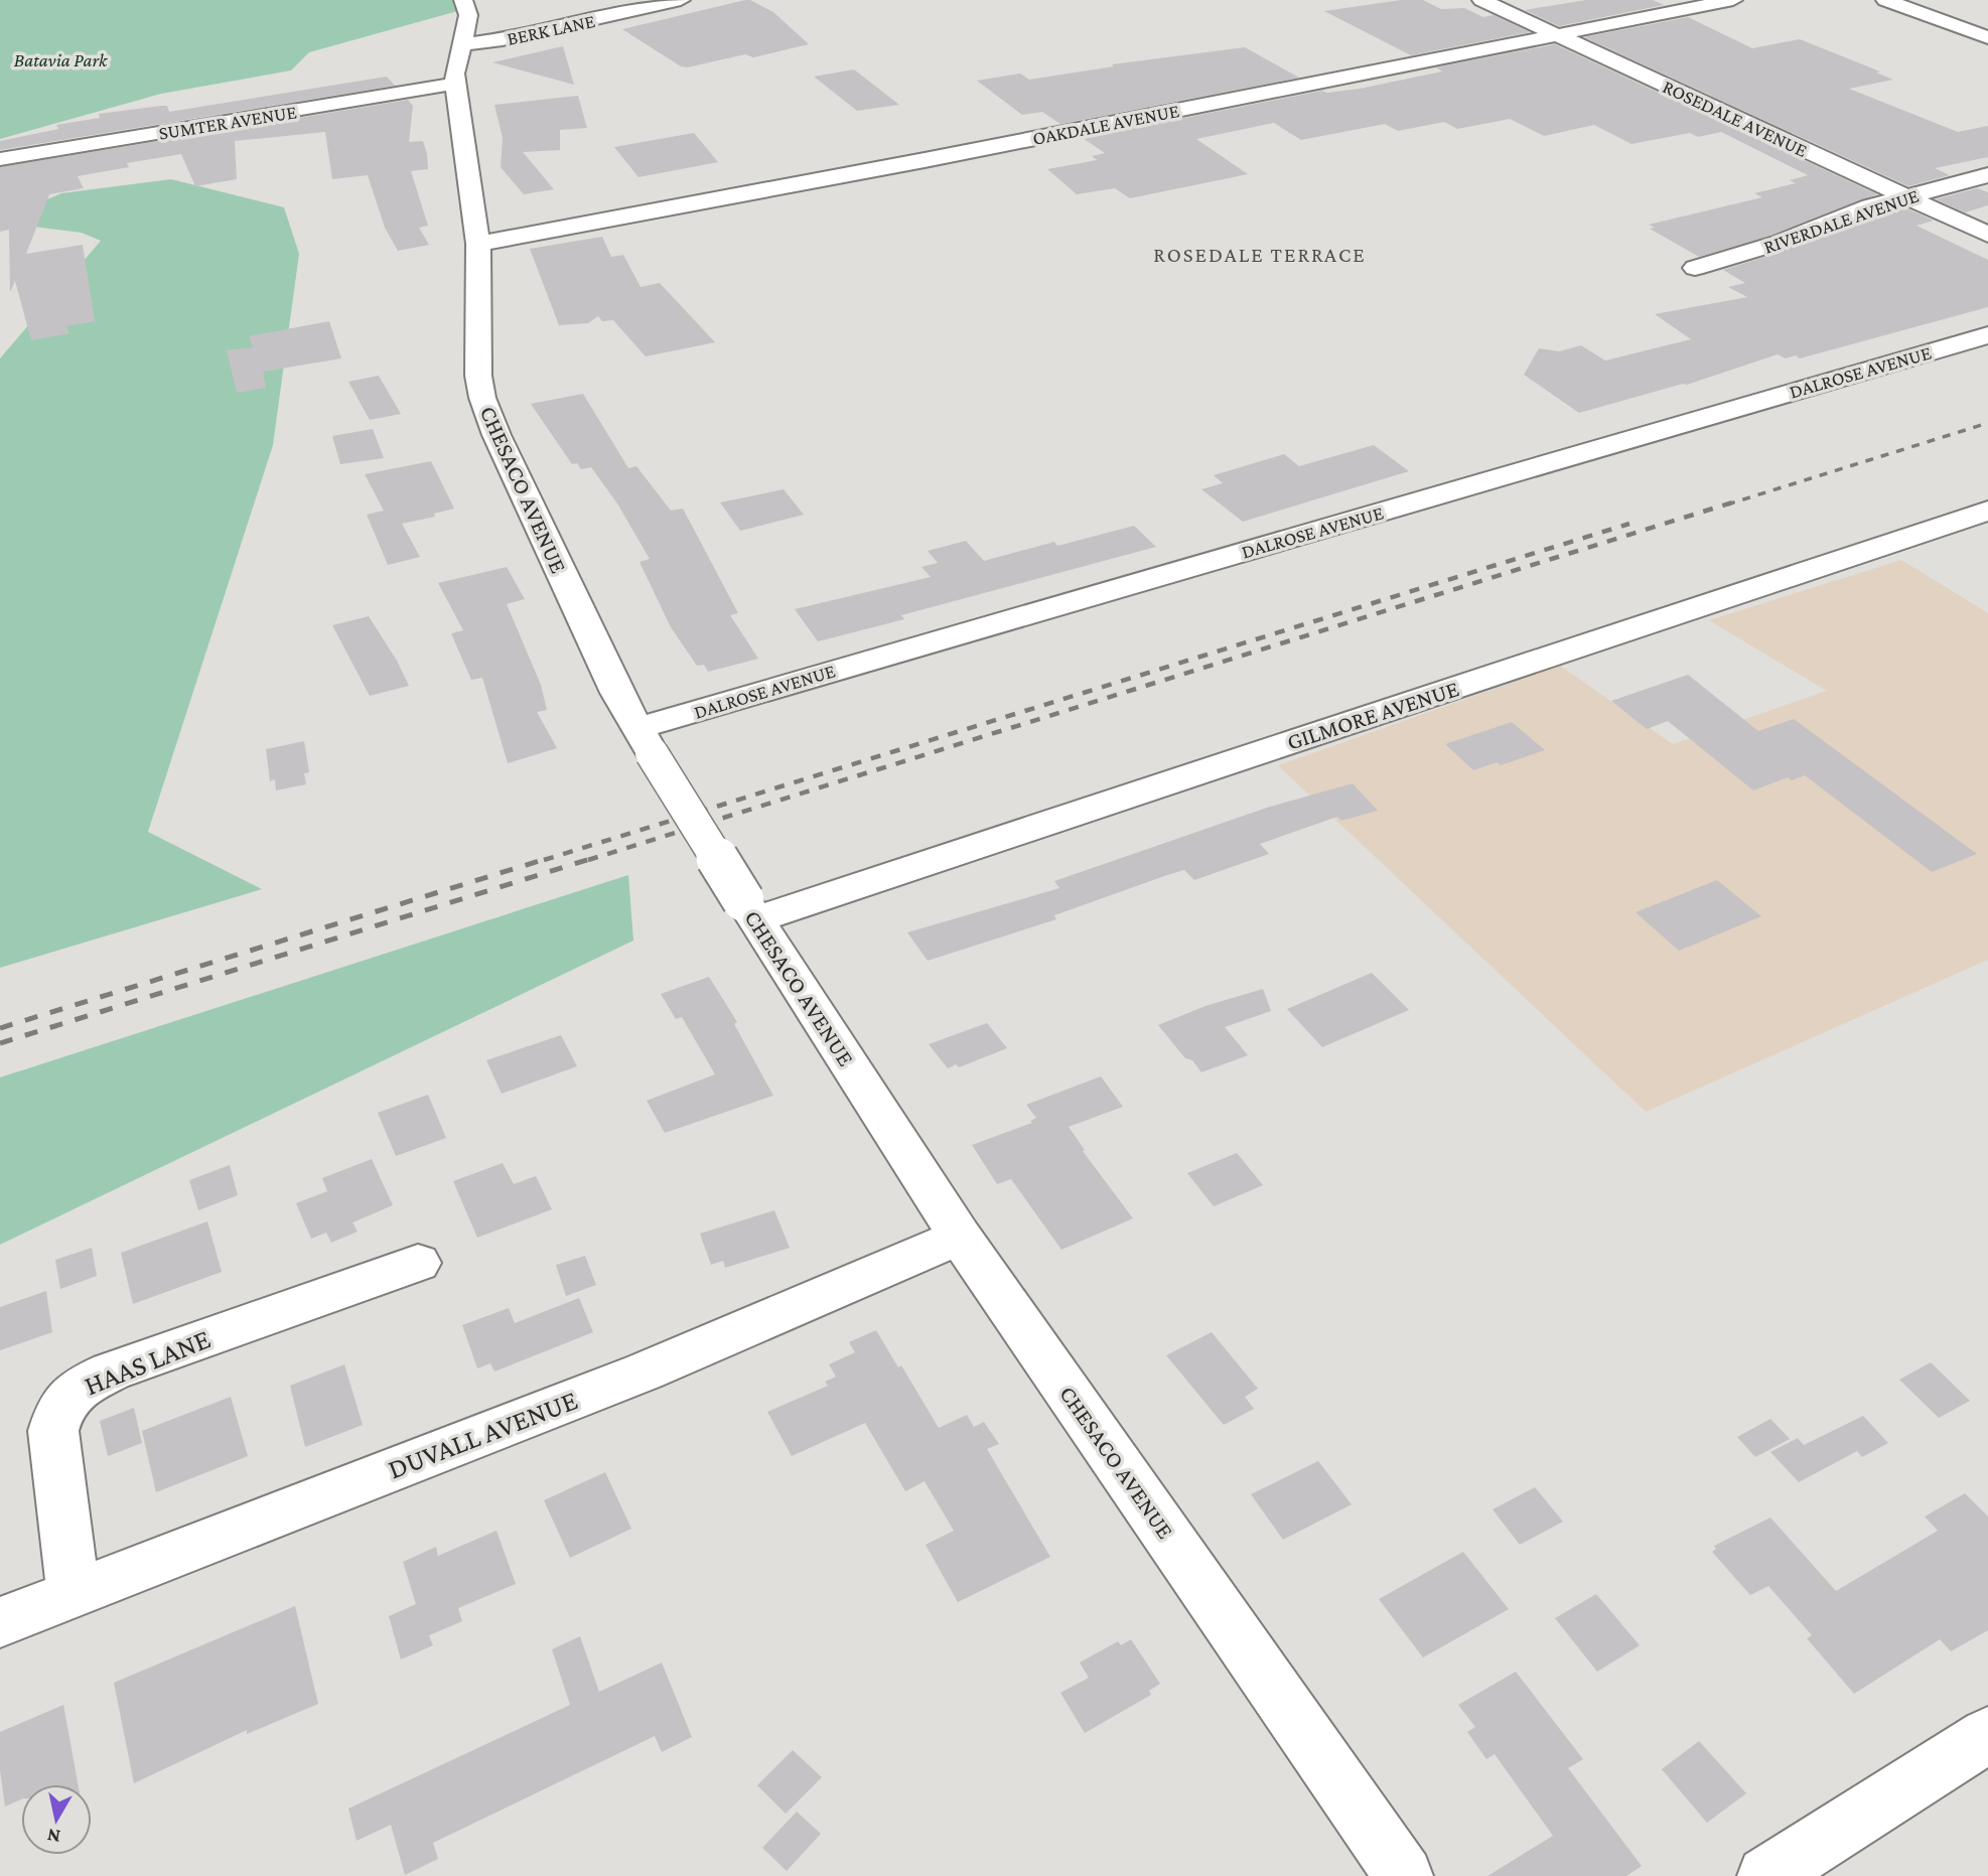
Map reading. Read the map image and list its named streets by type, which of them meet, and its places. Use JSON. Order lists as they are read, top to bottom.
{
  "streets": {
    "street": [
      "BERK LANE",
      "ROSEDALE AVENUE",
      "SUMTER AVENUE",
      "OAKDALE AVENUE",
      "RIVERDALE AVENUE",
      "DALROSE AVENUE",
      "CHESACO AVENUE",
      "GILMORE AVENUE",
      "HAAS LANE",
      "DUVALL AVENUE"
    ]
  },
  "crossings": [
    ["BERK LANE", "CHESACO AVENUE"],
    ["ROSEDALE AVENUE", "OAKDALE AVENUE"],
    ["ROSEDALE AVENUE", "RIVERDALE AVENUE"],
    ["SUMTER AVENUE", "CHESACO AVENUE"],
    ["OAKDALE AVENUE", "CHESACO AVENUE"],
    ["DALROSE AVENUE", "CHESACO AVENUE"],
    ["CHESACO AVENUE", "GILMORE AVENUE"],
    ["CHESACO AVENUE", "DUVALL AVENUE"],
    ["HAAS LANE", "DUVALL AVENUE"]
  ],
  "districts": ["ROSEDALE TERRACE"],
  "parks": ["Batavia Park"],
  "north": "bottom"
}
